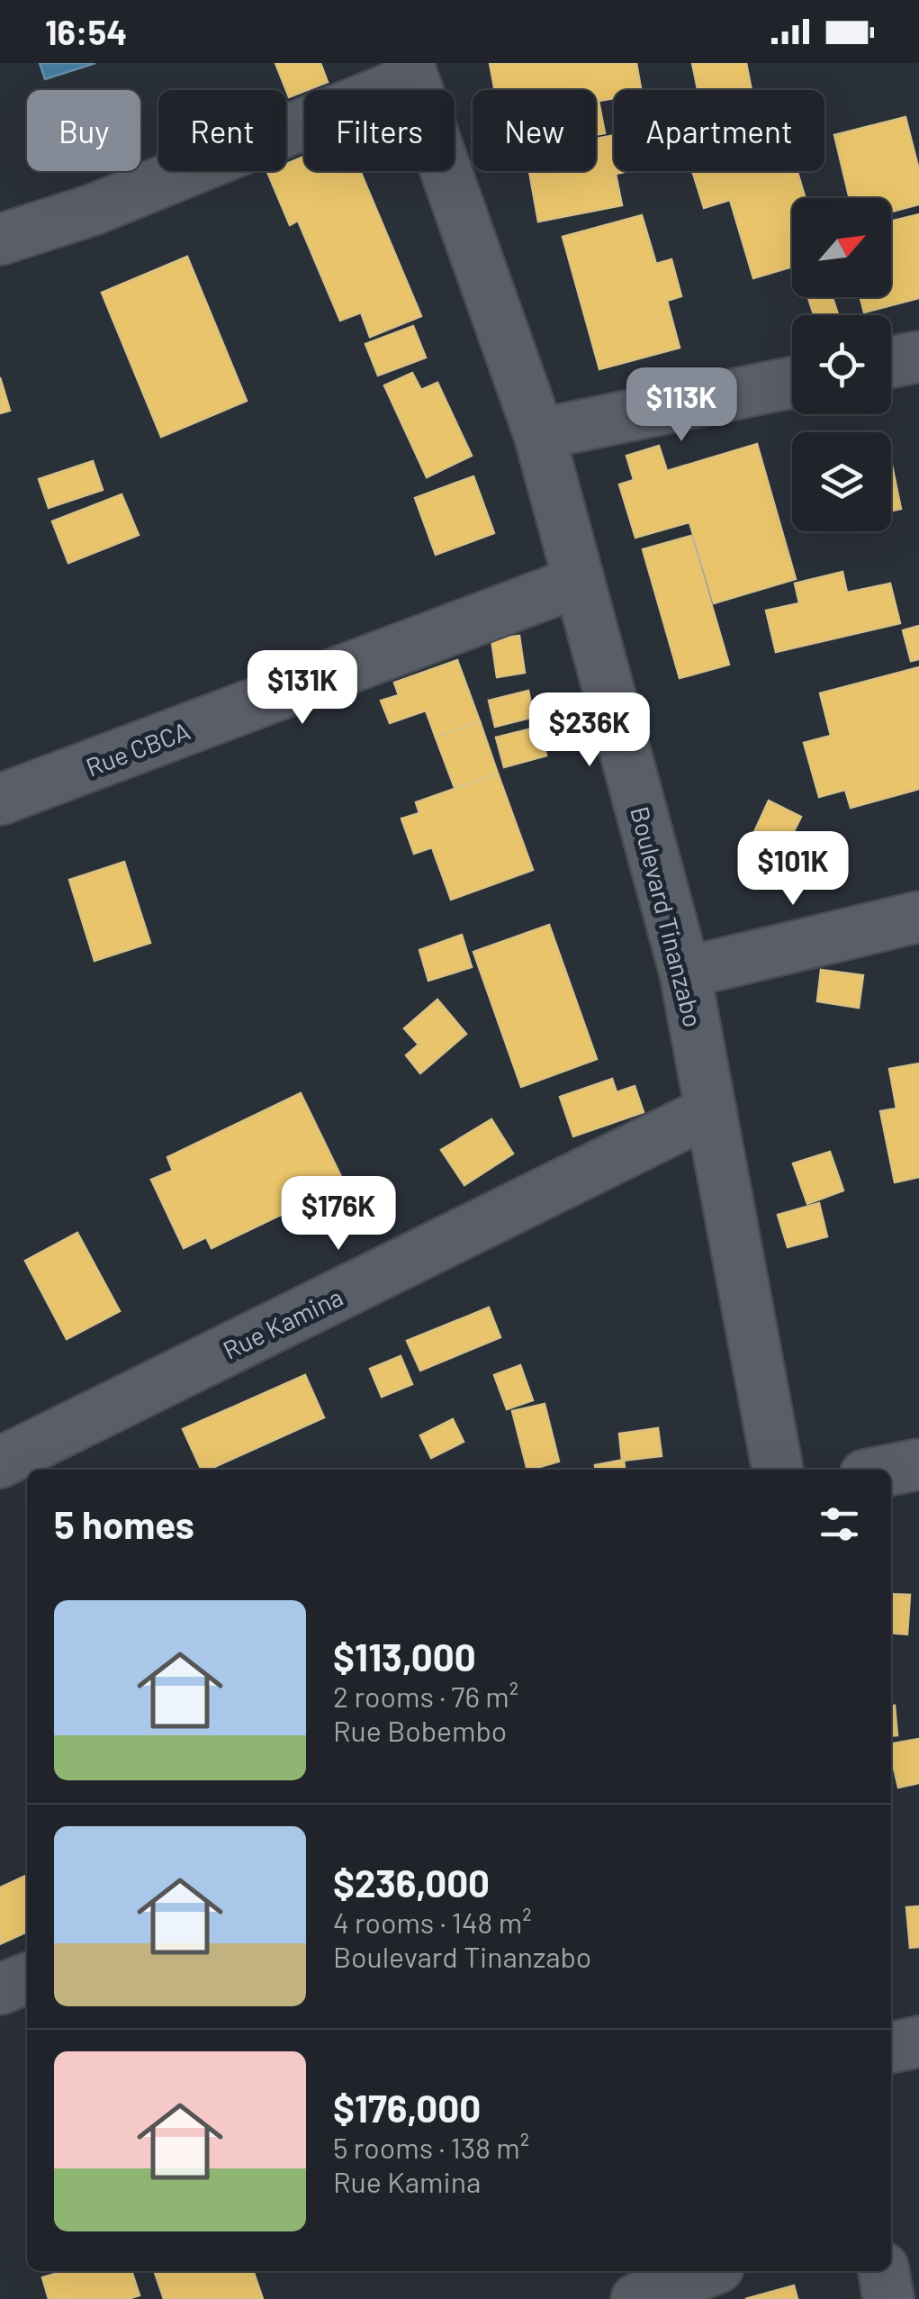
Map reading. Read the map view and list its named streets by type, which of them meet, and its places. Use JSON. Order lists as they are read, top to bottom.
{
  "streets": {
    "street": ["Rue CBCA", "Boulevard Tinanzabo", "Rue Kamina"]
  },
  "crossings": [
    ["Rue CBCA", "Boulevard Tinanzabo"],
    ["Boulevard Tinanzabo", "Rue Kamina"]
  ],
  "north": "top right",
  "page": {
    "status": "16:54",
    "chip": [
      "Buy",
      "Rent",
      "Filters",
      "New",
      "Apartment"
    ],
    "price": [
      "$113K",
      "$131K",
      "$236K",
      "$101K",
      "$176K"
    ],
    "heading": "5 homes",
    "list": [
      {
        "name": "$113,000",
        "note": "2 rooms · 76 m² · Rue Bobembo"
      },
      {
        "name": "$236,000",
        "note": "4 rooms · 148 m² · Boulevard Tinanzabo"
      },
      {
        "name": "$176,000",
        "note": "5 rooms · 138 m² · Rue Kamina"
      }
    ]
  }
}
